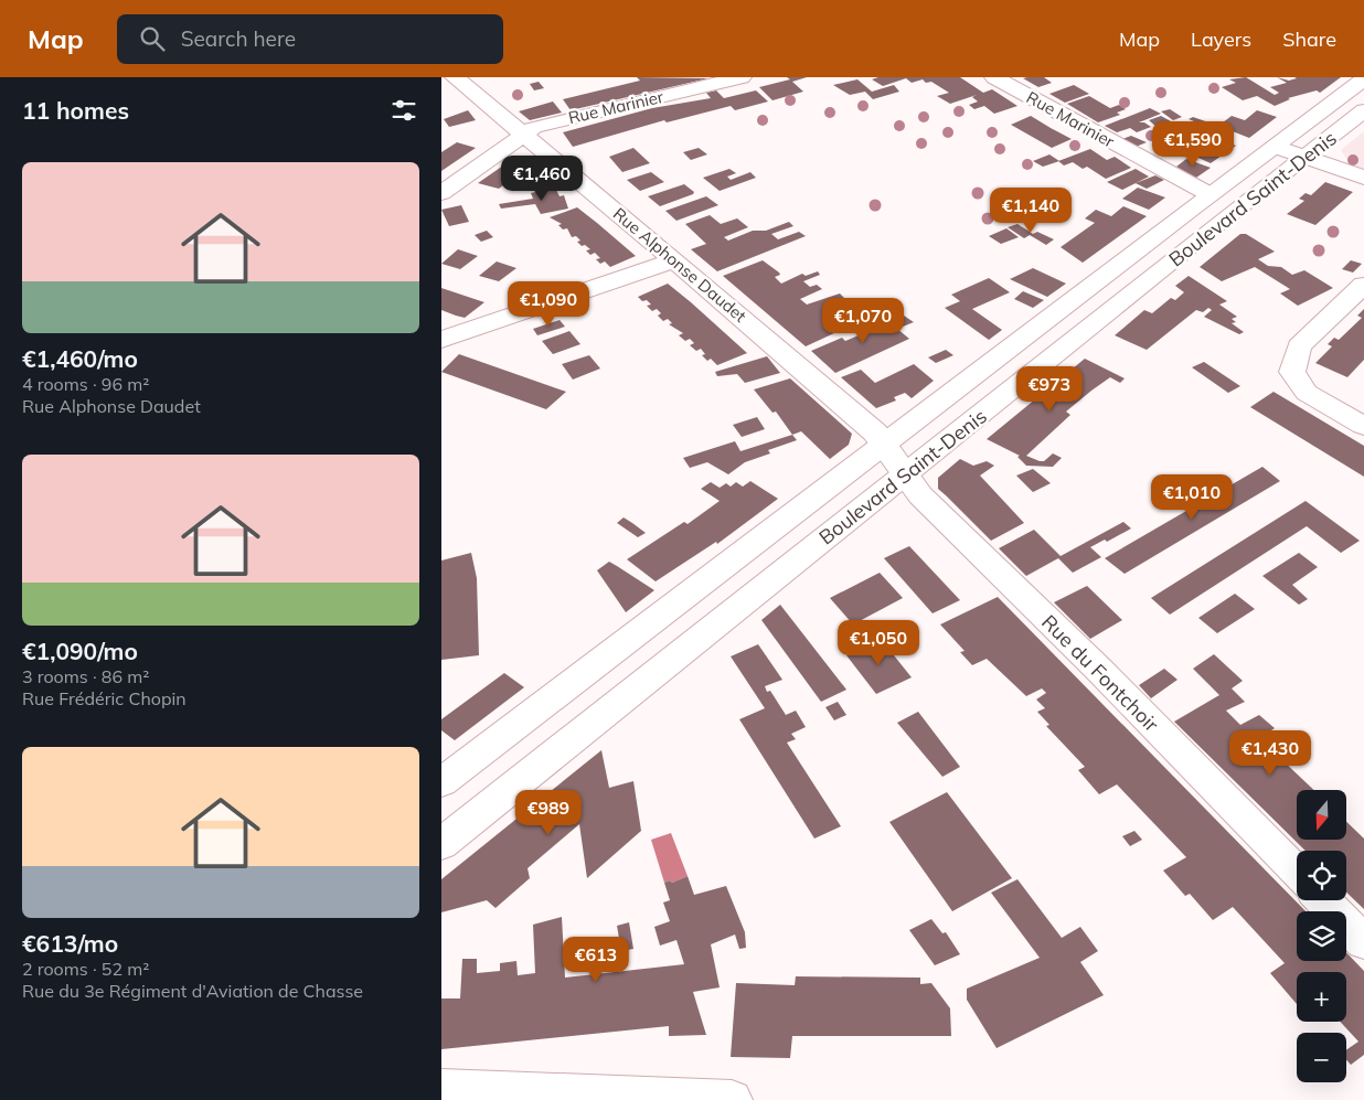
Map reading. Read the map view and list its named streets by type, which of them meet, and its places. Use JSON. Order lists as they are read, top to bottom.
{
  "streets": {
    "street": [
      "Rue Marinier",
      "Boulevard Saint-Denis",
      "Rue Alphonse Daudet",
      "Rue du Fontchoir"
    ]
  },
  "crossings": [
    ["Rue Marinier", "Rue Alphonse Daudet"],
    ["Boulevard Saint-Denis", "Rue Alphonse Daudet"],
    ["Boulevard Saint-Denis", "Rue du Fontchoir"],
    ["Rue Alphonse Daudet", "Rue du Fontchoir"]
  ],
  "north": "bottom",
  "page": {
    "header": "Map",
    "search": "Search here",
    "nav": ["Map", "Layers", "Share"],
    "heading": "11 homes",
    "price": [
      "€1,590",
      "€1,460",
      "€1,140",
      "€1,090",
      "€1,070",
      "€973",
      "€1,010",
      "€1,050",
      "€1,430",
      "€989",
      "€613"
    ],
    "list": [
      {
        "name": "€1,460/mo",
        "note": "4 rooms · 96 m² · Rue Alphonse Daudet"
      },
      {
        "name": "€1,090/mo",
        "note": "3 rooms · 86 m² · Rue Frédéric Chopin"
      },
      {
        "name": "€613/mo",
        "note": "2 rooms · 52 m² · Rue du 3e Régiment d'Aviation de Chasse"
      }
    ],
    "map_buttons": ["+", "−"]
  }
}
